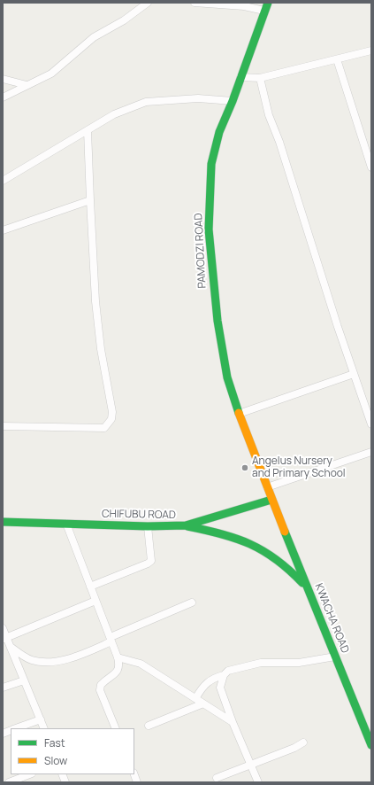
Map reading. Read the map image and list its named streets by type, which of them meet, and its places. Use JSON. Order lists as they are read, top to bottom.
{
  "streets": {
    "main road": ["PAMODZI ROAD", "CHIFUBU ROAD", "KWACHA ROAD"]
  },
  "crossings": [
    ["PAMODZI ROAD", "CHIFUBU ROAD"],
    ["PAMODZI ROAD", "KWACHA ROAD"],
    ["CHIFUBU ROAD", "KWACHA ROAD"]
  ],
  "places": ["Angelus Nursery and Primary School"],
  "legend": ["Fast", "Slow"]
}
